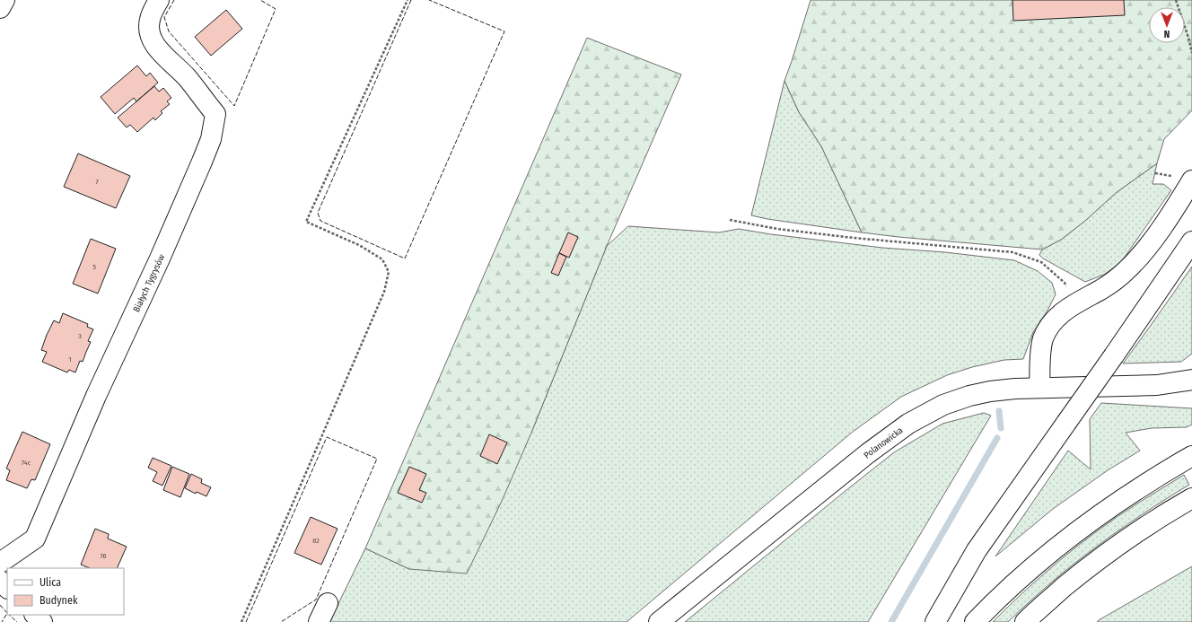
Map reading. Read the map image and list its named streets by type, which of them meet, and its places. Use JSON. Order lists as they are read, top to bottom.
{
  "streets": {
    "main road": ["Białych Tygrysów", "Polanowicka"]
  },
  "house_numbers": [
    "7",
    "5",
    "3",
    "1",
    "74c",
    "82",
    "76"
  ],
  "legend": ["Ulica", "Budynek"],
  "north": "bottom"
}
